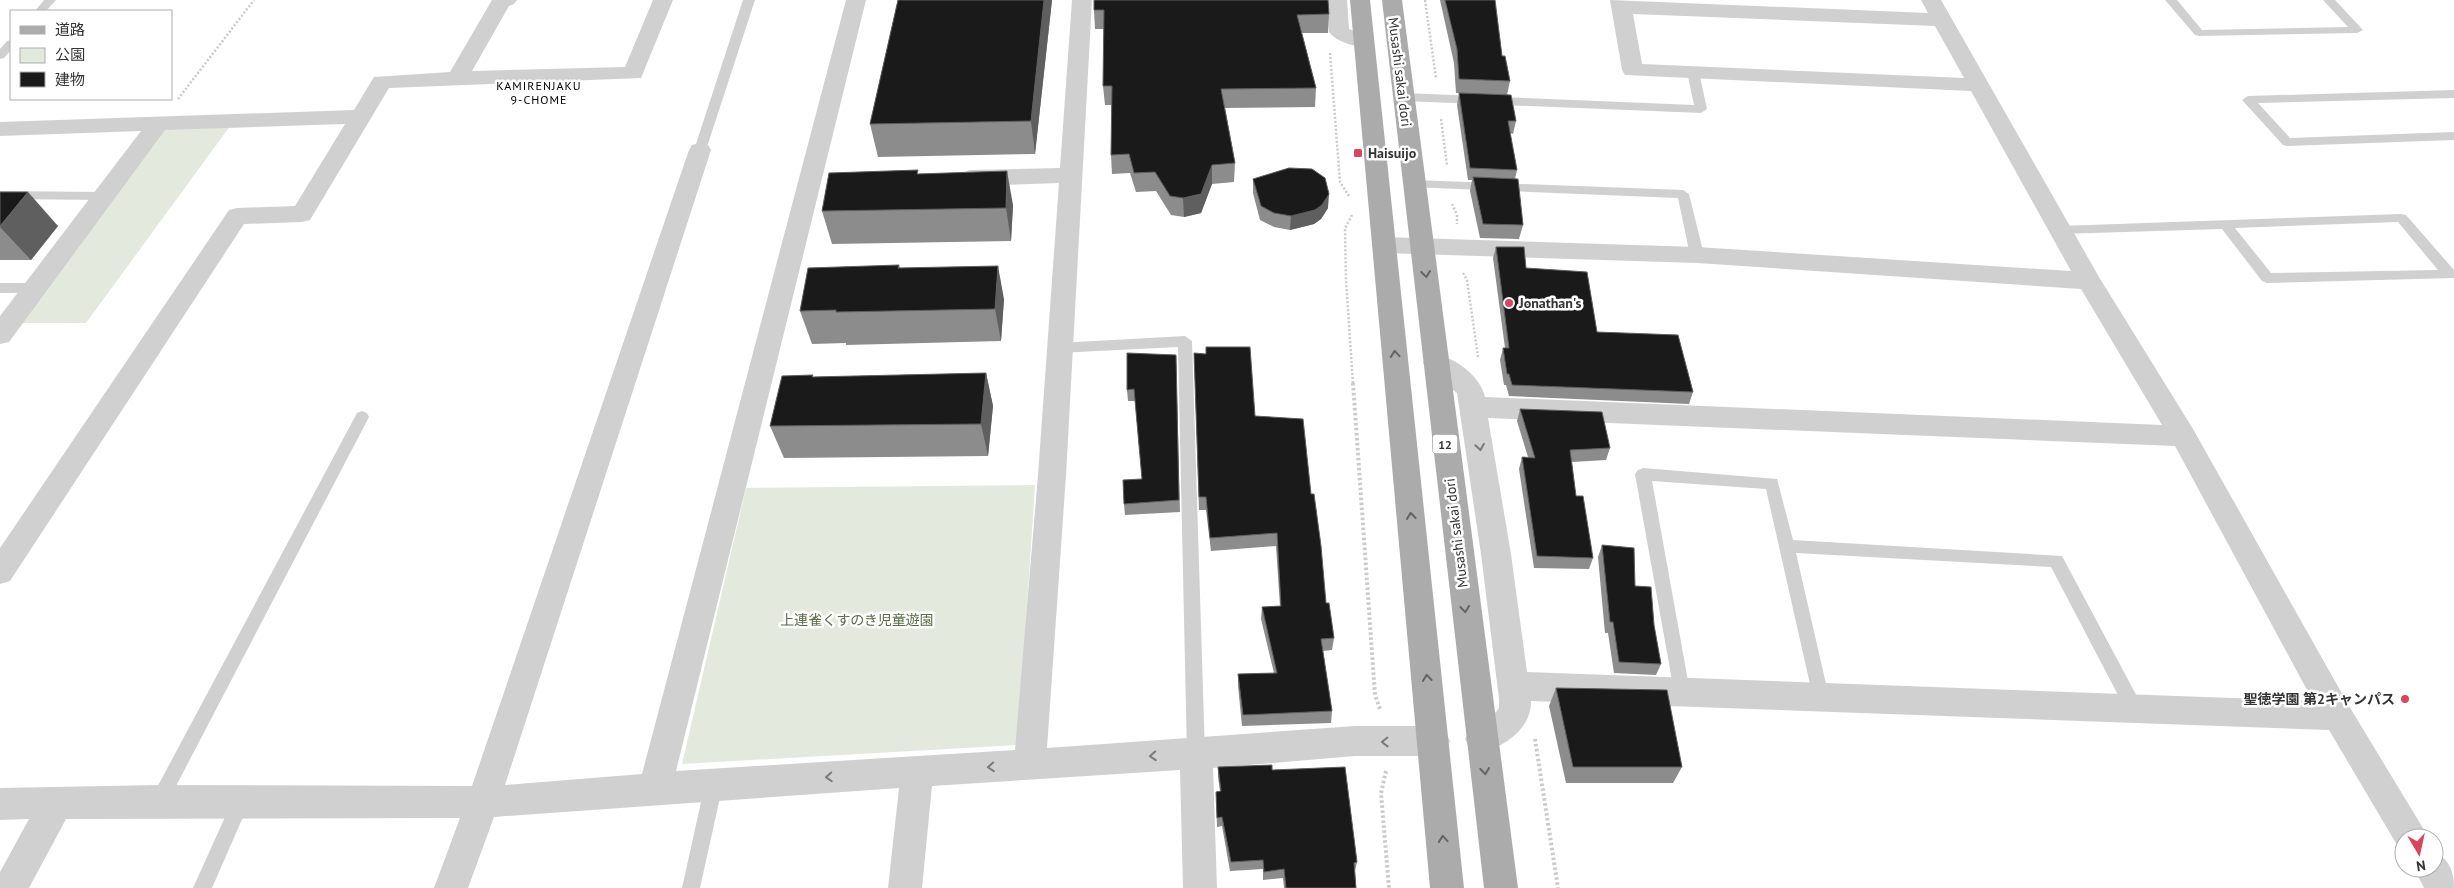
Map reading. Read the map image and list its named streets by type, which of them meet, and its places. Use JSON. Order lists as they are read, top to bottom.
{
  "streets": {
    "main road": ["Musashi sakai dori", "12"]
  },
  "districts": ["KAMIRENJAKU 9-CHOME"],
  "parks": ["上連雀くすのき児童遊園"],
  "places": {
    "transit": ["Haisuijo"],
    "other": ["Jonathan's", "聖徳学園 第2キャンパス"]
  },
  "legend": ["道路", "公園", "建物"],
  "north": "bottom"
}
